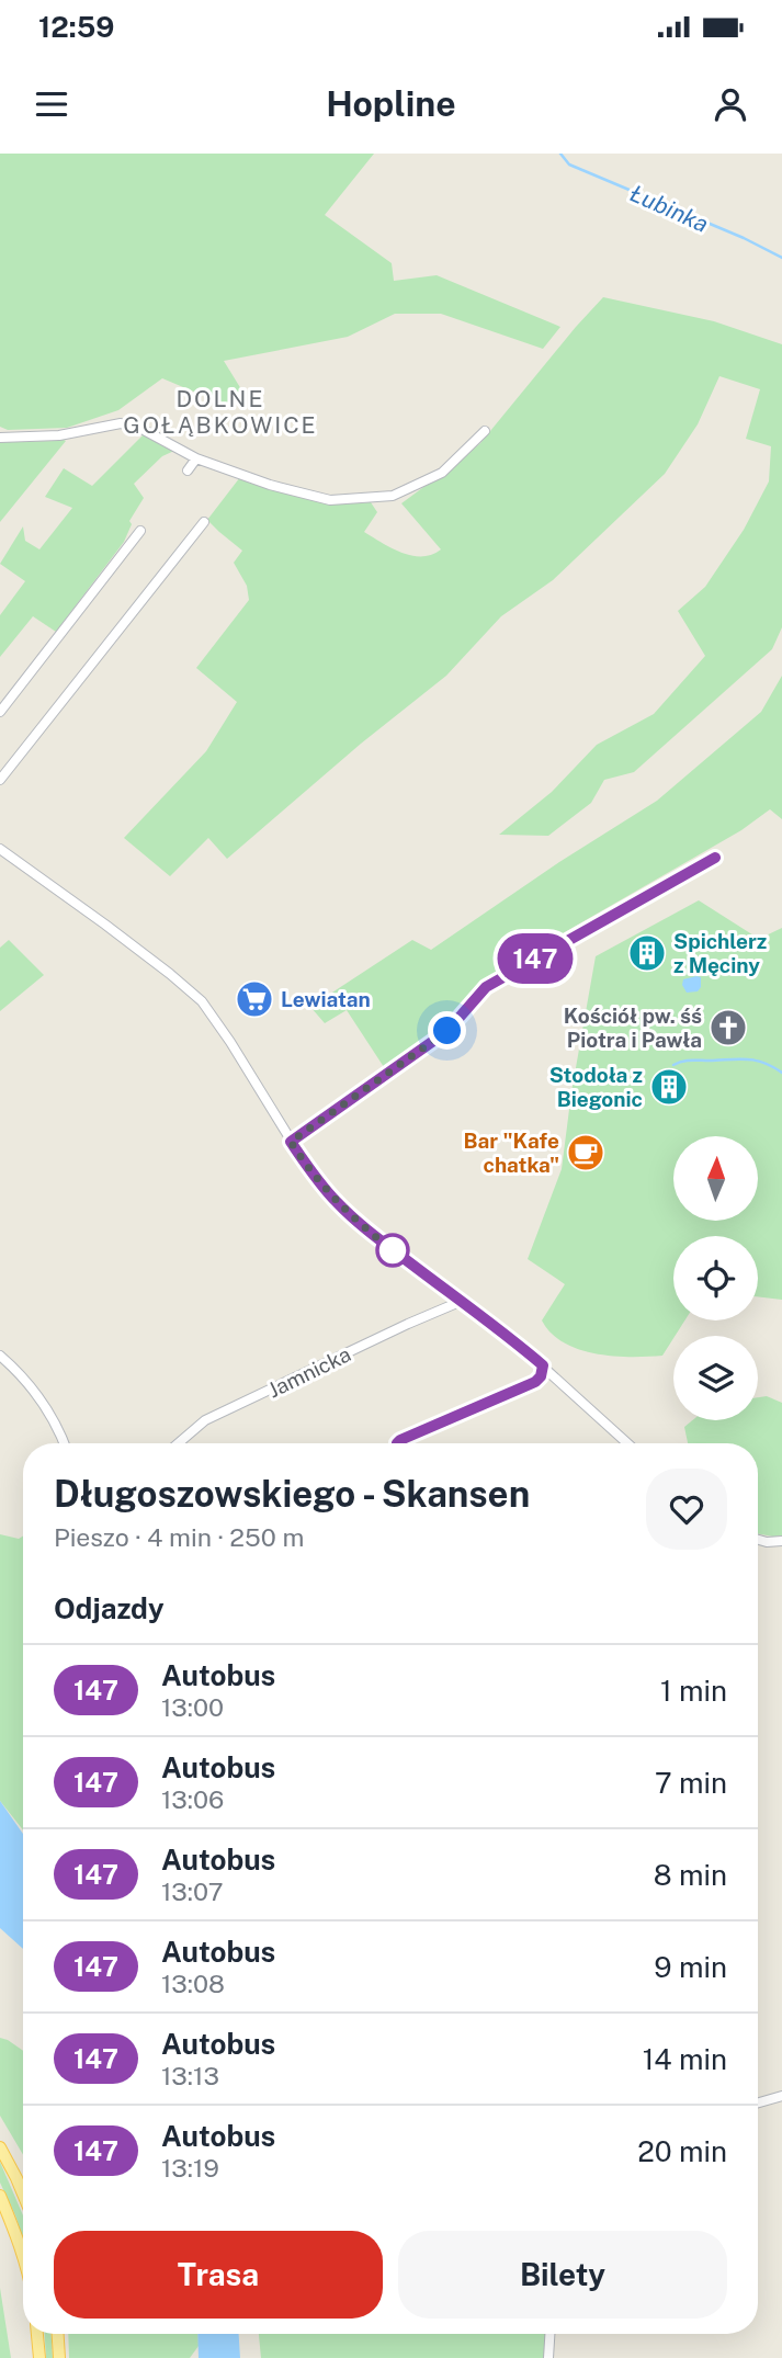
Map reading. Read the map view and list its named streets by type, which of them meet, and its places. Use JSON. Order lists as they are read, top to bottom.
{
  "streets": {
    "street": ["Jamnicka"]
  },
  "districts": ["DOLNE GOŁĄBKOWICE"],
  "water": ["Łubinka"],
  "places": {
    "building": ["Spichlerz z Męciny", "Stodoła z Biegonic"],
    "supermarket": ["Lewiatan"],
    "church": ["Kościół pw. śś Piotra i Pawła"],
    "cafe": ["Bar \"Kafe chatka\""]
  },
  "lines": ["bus line 147"],
  "north": "top",
  "page": {
    "status": "12:59",
    "header": "Hopline",
    "on_map": "147",
    "heading": [
      ["Długoszowskiego - Skansen", "Pieszo · 4 min · 250 m"],
      "Odjazdy"
    ],
    "list": [
      {
        "mark": "147",
        "name": "Autobus",
        "note": "13:00",
        "value": "1 min"
      },
      {
        "mark": "147",
        "name": "Autobus",
        "note": "13:06",
        "value": "7 min"
      },
      {
        "mark": "147",
        "name": "Autobus",
        "note": "13:07",
        "value": "8 min"
      },
      {
        "mark": "147",
        "name": "Autobus",
        "note": "13:08",
        "value": "9 min"
      },
      {
        "mark": "147",
        "name": "Autobus",
        "note": "13:13",
        "value": "14 min"
      },
      {
        "mark": "147",
        "name": "Autobus",
        "note": "13:19",
        "value": "20 min"
      }
    ],
    "buttons": ["Trasa", "Bilety"]
  }
}
